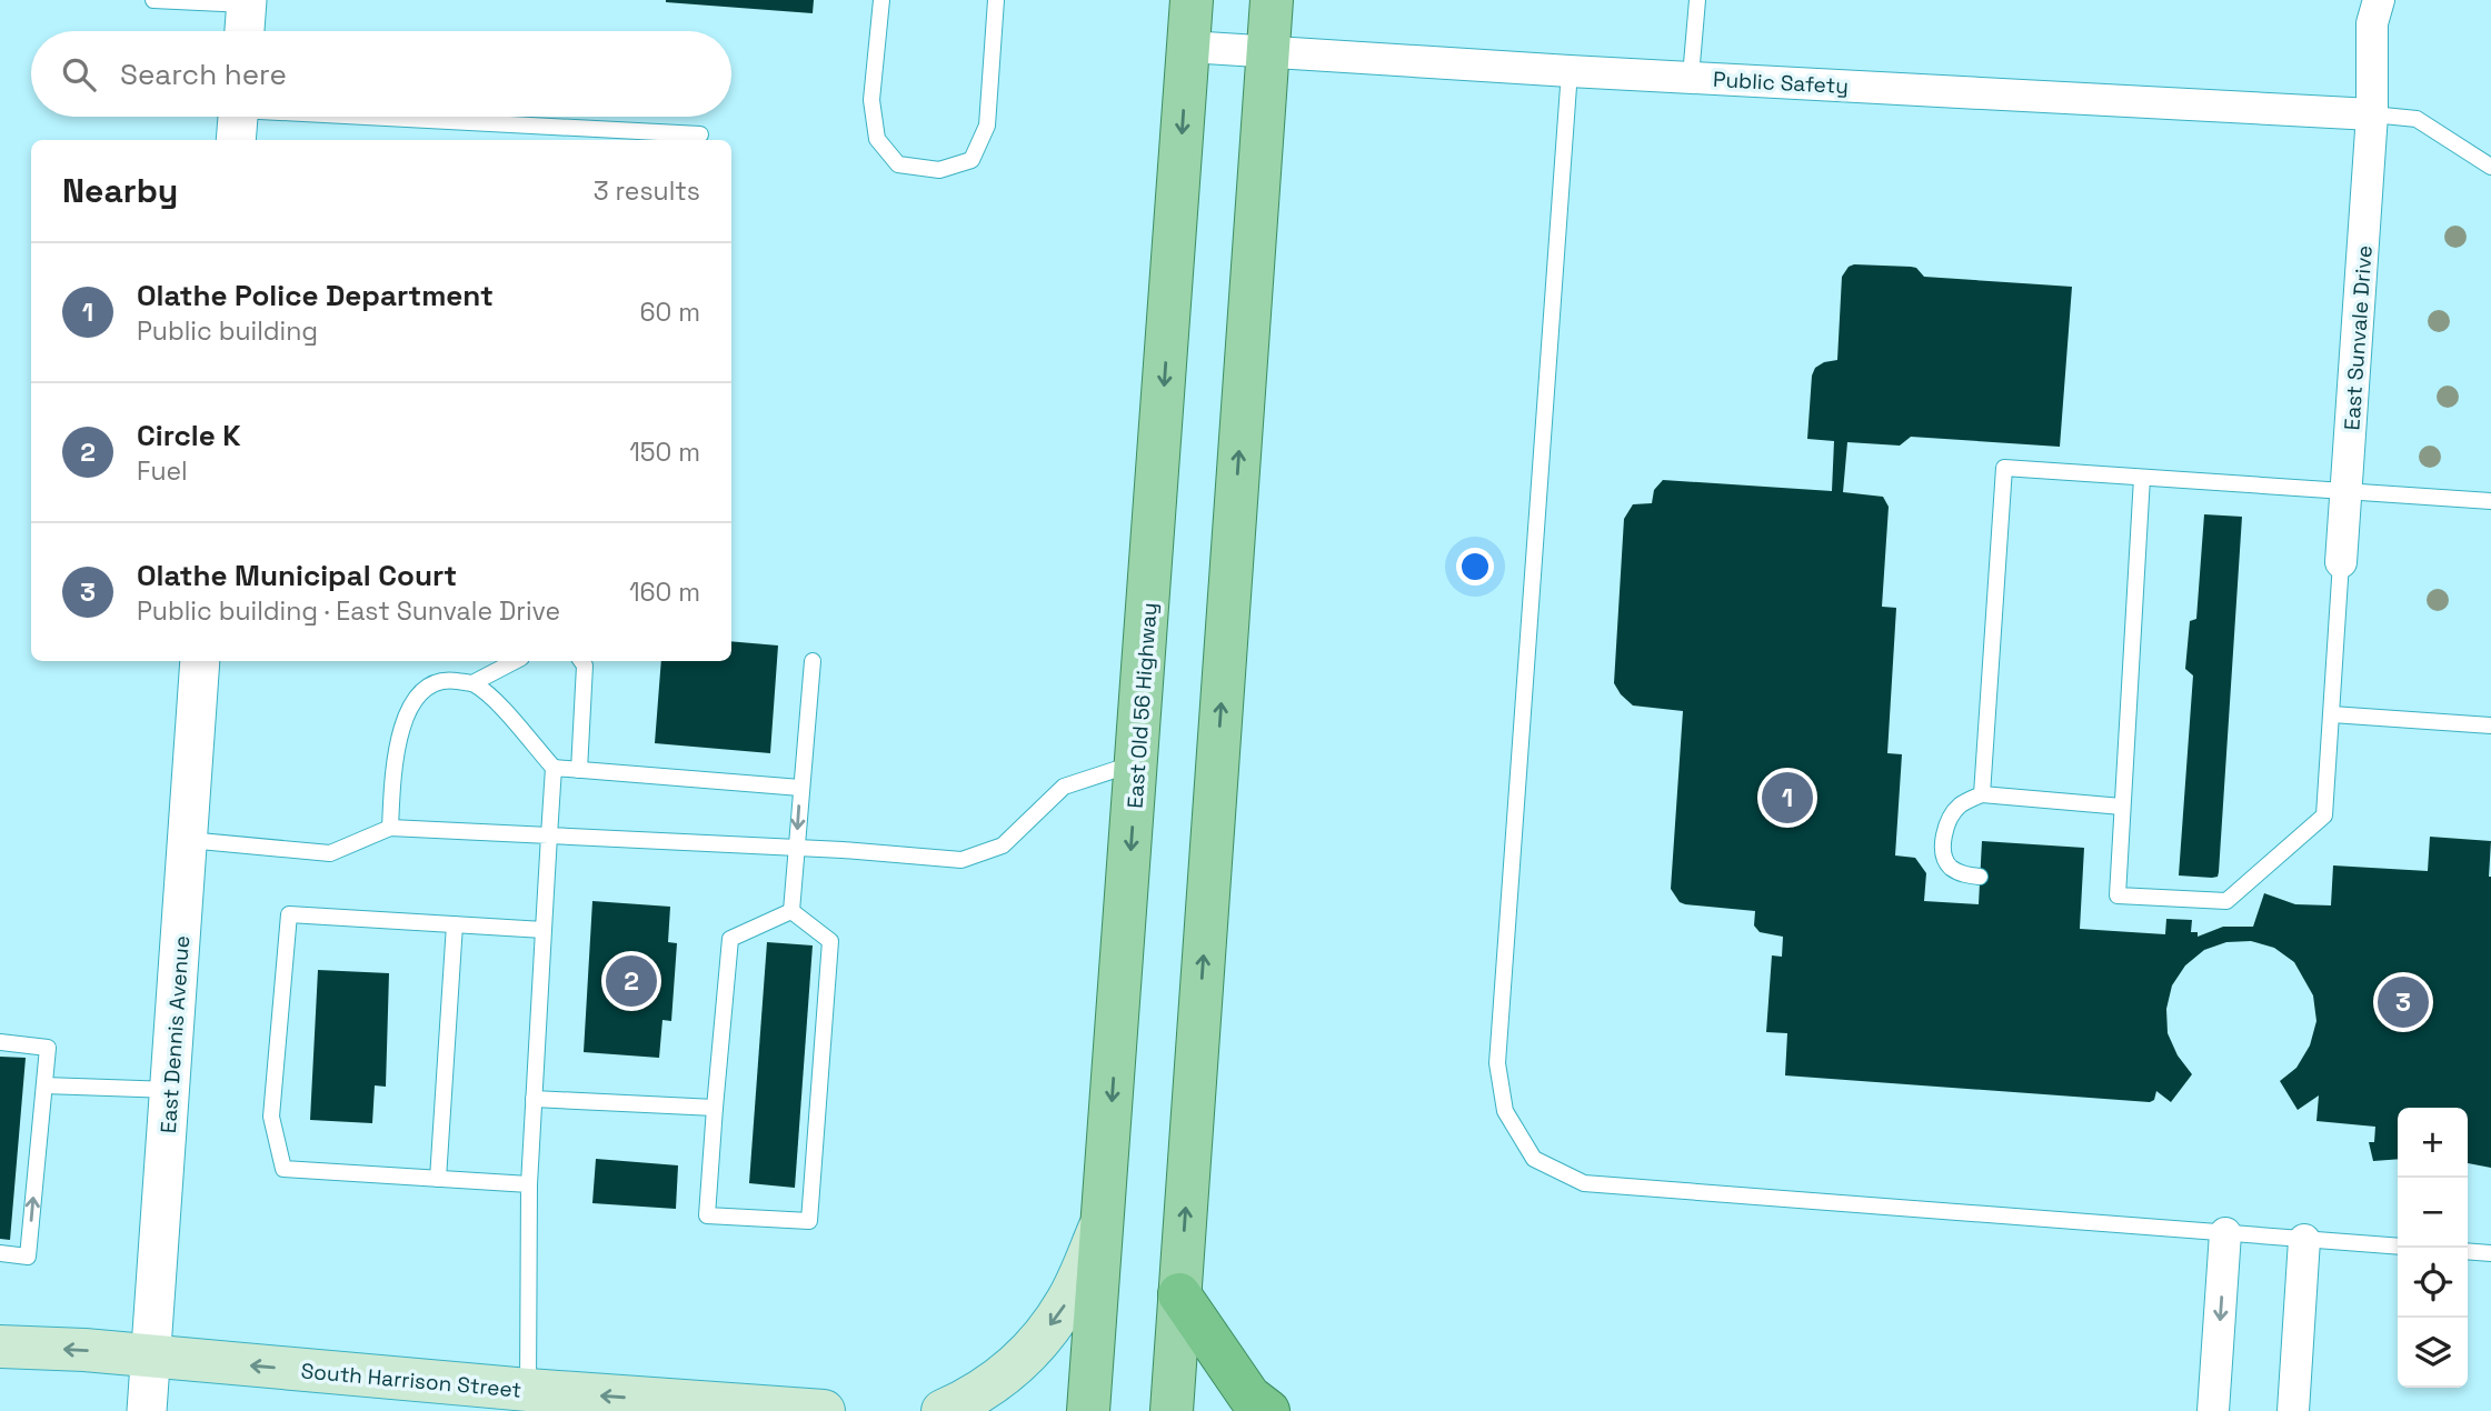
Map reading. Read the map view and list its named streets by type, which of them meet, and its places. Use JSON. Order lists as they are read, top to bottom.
{
  "streets": {
    "main road": ["East Old 56 Highway", "South Harrison Street"],
    "street": ["Public Safety", "East Sunvale Drive", "East Dennis Avenue"]
  },
  "crossings": [
    ["Public Safety", "East Sunvale Drive"],
    ["Public Safety", "East Old 56 Highway"],
    ["East Dennis Avenue", "South Harrison Street"]
  ],
  "one_way": ["South Harrison Street"],
  "page": {
    "search": "Search here",
    "heading": ["Nearby", "3 results"],
    "list": [
      {
        "mark": "1",
        "name": "Olathe Police Department",
        "note": "Public building",
        "value": "60 m"
      },
      {
        "mark": "2",
        "name": "Circle K",
        "note": "Fuel",
        "value": "150 m"
      },
      {
        "mark": "3",
        "name": "Olathe Municipal Court",
        "note": "Public building · East Sunvale Drive",
        "value": "160 m"
      }
    ],
    "pins": ["1", "2", "3"],
    "map_buttons": ["+", "−"]
  }
}
